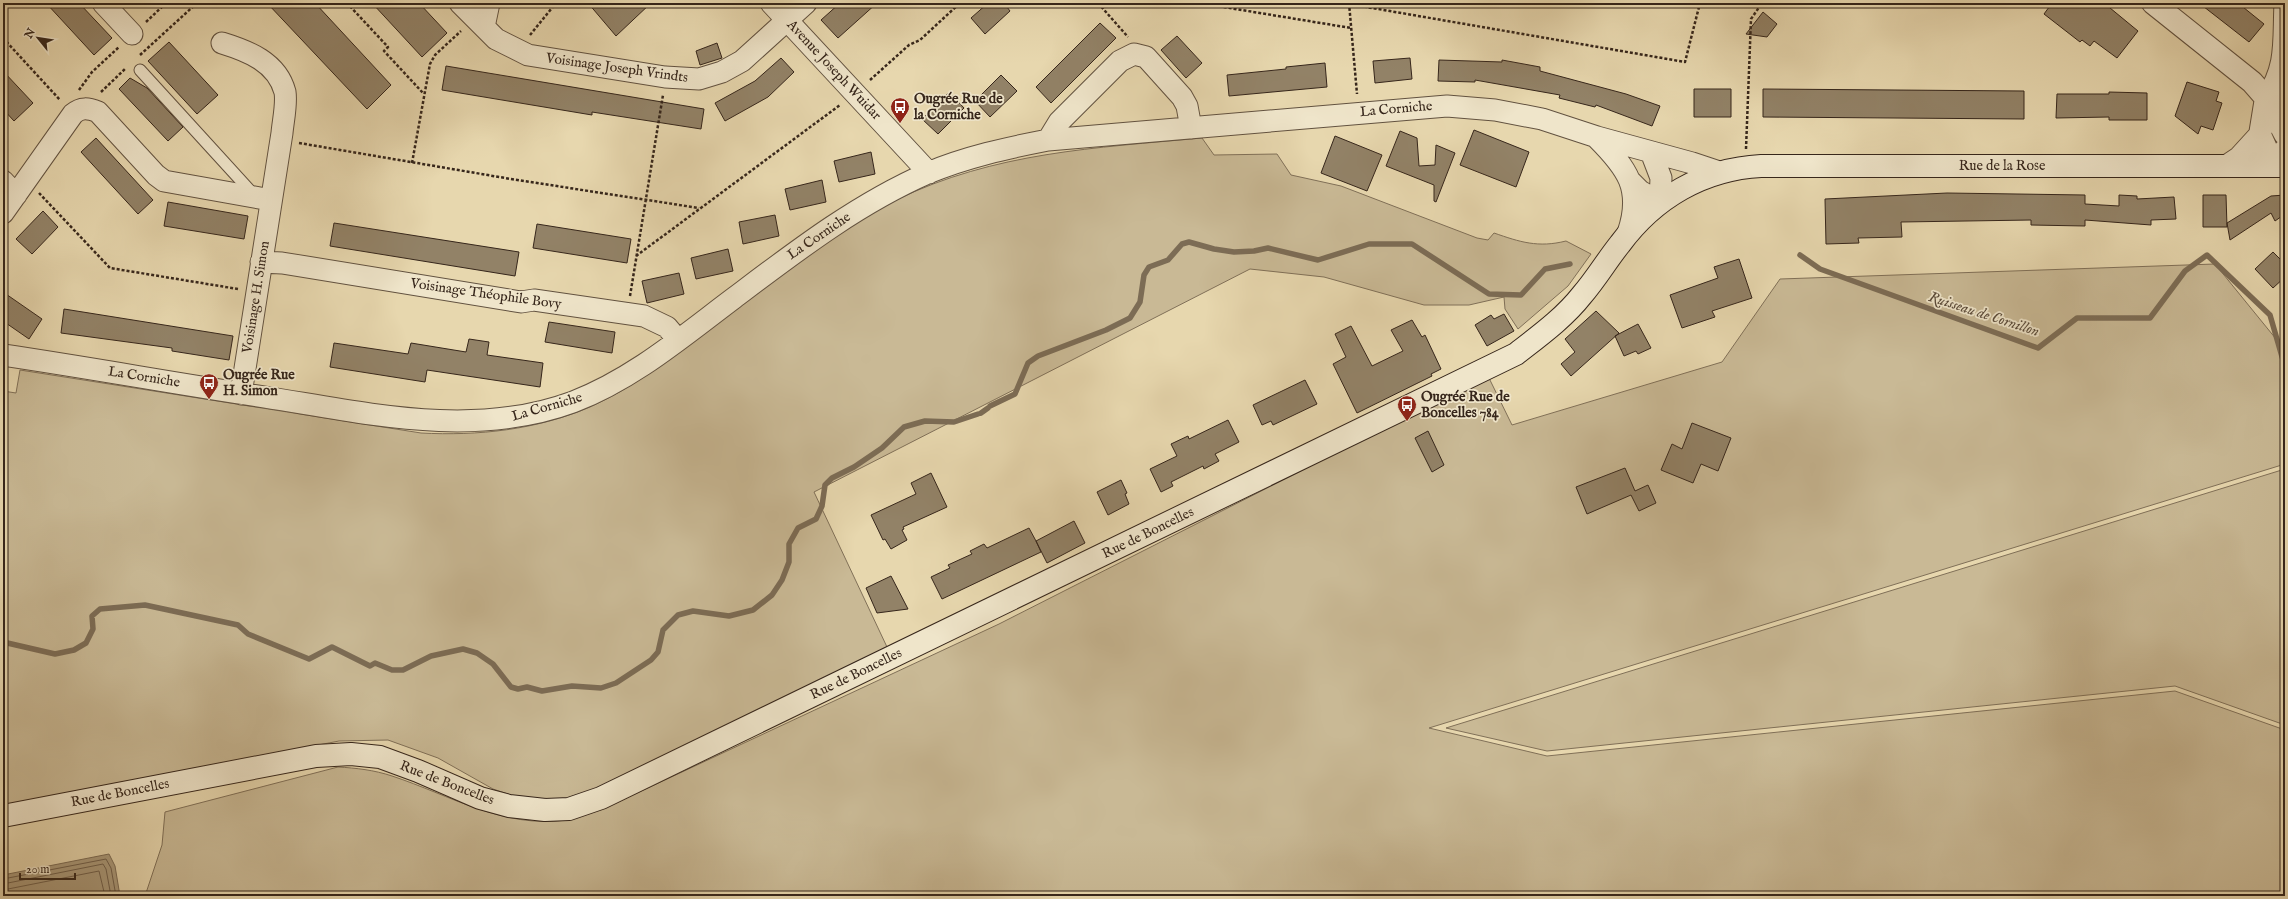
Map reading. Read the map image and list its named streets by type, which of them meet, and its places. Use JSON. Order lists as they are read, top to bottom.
{
  "streets": {
    "main road": ["Rue de la Rose", "Rue de Boncelles"],
    "street": [
      "Voisinage Joseph Vrindts",
      "Avenue Joseph Wuidar",
      "La Corniche",
      "Voisinage Théophile Bovy",
      "Voisinage H. Simon"
    ]
  },
  "crossings": [
    ["Voisinage Joseph Vrindts", "Avenue Joseph Wuidar"],
    ["Avenue Joseph Wuidar", "La Corniche"],
    ["La Corniche", "Rue de la Rose"],
    ["La Corniche", "Voisinage Théophile Bovy"],
    ["La Corniche", "Voisinage H. Simon"],
    ["Rue de la Rose", "Rue de Boncelles"],
    ["Voisinage Théophile Bovy", "Voisinage H. Simon"]
  ],
  "water": ["Ruisseau de Cornillon"],
  "places": {
    "bus stop": ["Ougrée Rue de la Corniche", "Ougrée Rue H. Simon", "Ougrée Rue de Boncelles 784"]
  },
  "scale_bar": "20 m",
  "north": "top left"
}
